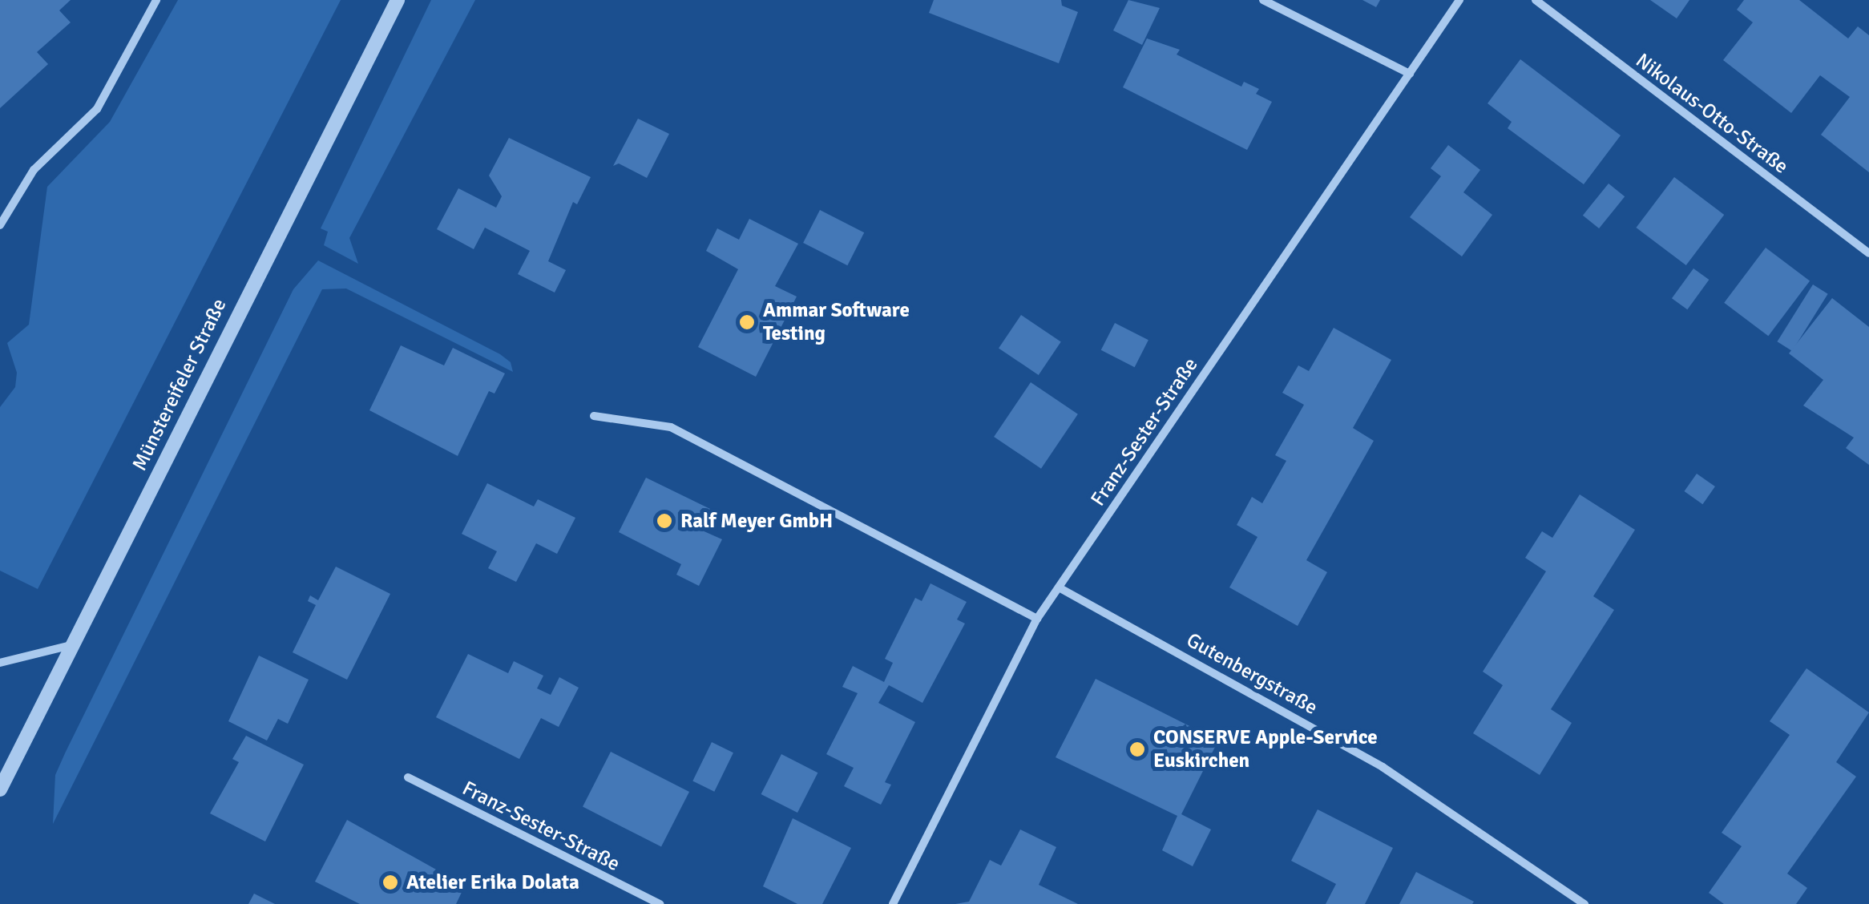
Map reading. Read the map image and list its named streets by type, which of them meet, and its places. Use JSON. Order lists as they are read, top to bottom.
{
  "streets": {
    "street": [
      "Nikolaus-Otto-Straße",
      "Münstereifeler Straße",
      "Franz-Sester-Straße",
      "Gutenbergstraße"
    ]
  },
  "crossings": [
    ["Franz-Sester-Straße", "Gutenbergstraße"]
  ],
  "places": [
    "Ammar Software Testing",
    "Ralf Meyer GmbH",
    "CONSERVE Apple-Service Euskirchen",
    "Atelier Erika Dolata"
  ]
}
